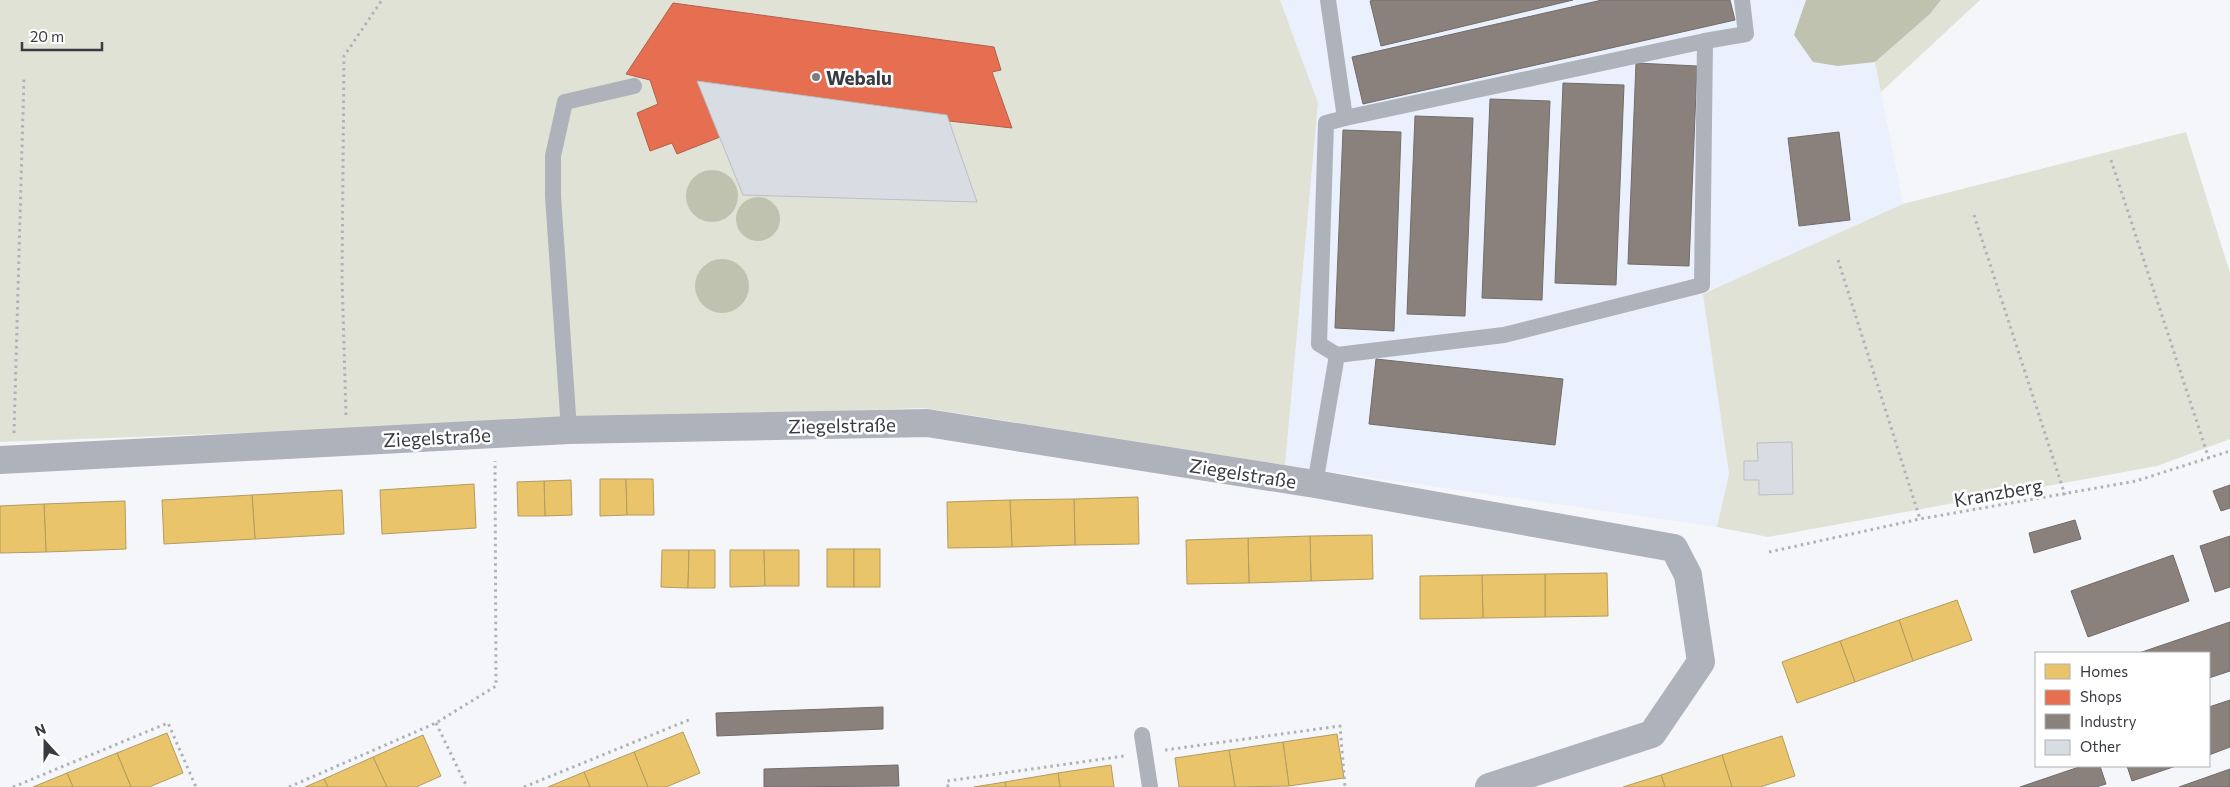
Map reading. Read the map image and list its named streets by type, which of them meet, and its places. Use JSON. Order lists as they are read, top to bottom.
{
  "streets": {
    "street": ["Ziegelstraße"],
    "path": ["Kranzberg"]
  },
  "places": ["Webalu"],
  "legend": [
    "Homes",
    "Shops",
    "Industry",
    "Other"
  ],
  "scale_bar": "20 m",
  "north": "top"
}
